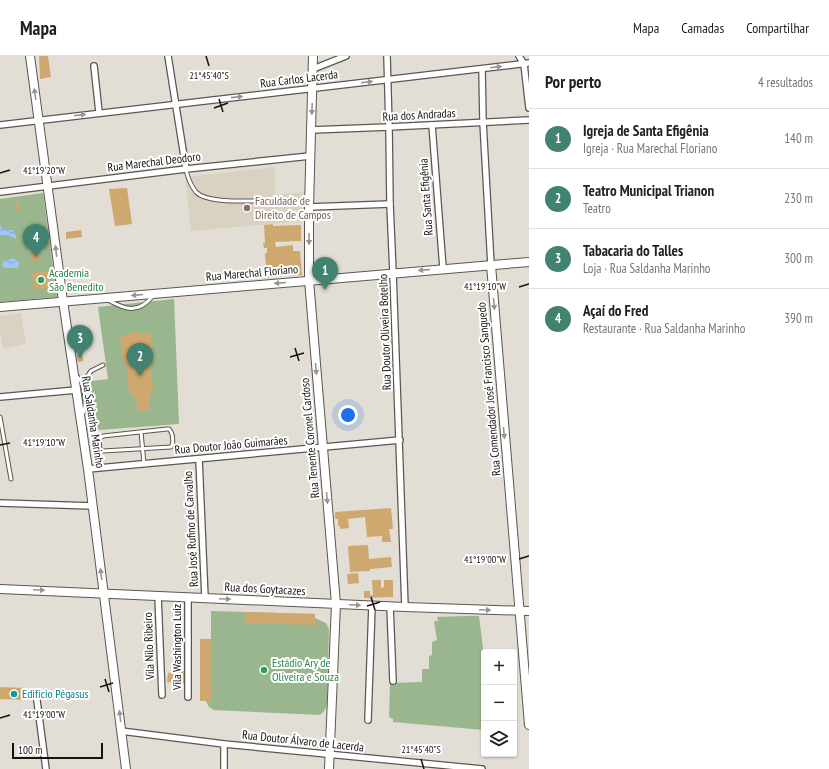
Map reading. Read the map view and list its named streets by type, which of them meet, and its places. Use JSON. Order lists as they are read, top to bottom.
{
  "streets": {
    "main road": [
      "Rua Marechal Floriano",
      "Rua Comendador José Francisco Sanguedo",
      "Rua Saldanha Marinho",
      "Rua Tenente Coronel Cardoso",
      "Rua dos Goytacazes"
    ],
    "street": [
      "Rua Carlos Lacerda",
      "Rua dos Andradas",
      "Rua Marechal Deodoro",
      "Rua Santa Efigênia",
      "Rua Doutor Oliveira Botelho",
      "Rua Doutor João Guimarães",
      "Rua José Rufino de Carvalho",
      "Vila Nilo Ribeiro",
      "Vila Washington Luiz",
      "Rua Doutor Álvaro de Lacerda"
    ]
  },
  "crossings": [
    ["Rua Carlos Lacerda", "Rua Doutor Oliveira Botelho"],
    ["Rua Carlos Lacerda", "Rua Comendador José Francisco Sanguedo"],
    ["Rua Carlos Lacerda", "Rua Saldanha Marinho"],
    ["Rua Carlos Lacerda", "Rua Tenente Coronel Cardoso"],
    ["Rua dos Andradas", "Rua Santa Efigênia"],
    ["Rua dos Andradas", "Rua Doutor Oliveira Botelho"],
    ["Rua dos Andradas", "Rua Comendador José Francisco Sanguedo"],
    ["Rua dos Andradas", "Rua Tenente Coronel Cardoso"],
    ["Rua Marechal Deodoro", "Rua Saldanha Marinho"],
    ["Rua Marechal Deodoro", "Rua Tenente Coronel Cardoso"],
    ["Rua Santa Efigênia", "Rua Marechal Floriano"],
    ["Rua Marechal Floriano", "Rua Doutor Oliveira Botelho"],
    ["Rua Marechal Floriano", "Rua Comendador José Francisco Sanguedo"],
    ["Rua Marechal Floriano", "Rua Saldanha Marinho"],
    ["Rua Marechal Floriano", "Rua Tenente Coronel Cardoso"],
    ["Rua Doutor Oliveira Botelho", "Rua Doutor João Guimarães"],
    ["Rua Doutor Oliveira Botelho", "Rua dos Goytacazes"],
    ["Rua Comendador José Francisco Sanguedo", "Rua dos Goytacazes"],
    ["Rua Saldanha Marinho", "Rua Doutor João Guimarães"],
    ["Rua Saldanha Marinho", "Rua dos Goytacazes"],
    ["Rua Saldanha Marinho", "Rua Doutor Álvaro de Lacerda"],
    ["Rua Tenente Coronel Cardoso", "Rua Doutor João Guimarães"],
    ["Rua Tenente Coronel Cardoso", "Rua dos Goytacazes"],
    ["Rua Tenente Coronel Cardoso", "Rua Doutor Álvaro de Lacerda"],
    ["Rua Doutor João Guimarães", "Rua José Rufino de Carvalho"],
    ["Rua José Rufino de Carvalho", "Rua dos Goytacazes"],
    ["Rua dos Goytacazes", "Vila Nilo Ribeiro"],
    ["Rua dos Goytacazes", "Vila Washington Luiz"]
  ],
  "one_way": [
    "Rua Carlos Lacerda",
    "Rua Marechal Floriano",
    "Rua Comendador José Francisco Sanguedo",
    "Rua Saldanha Marinho",
    "Rua Tenente Coronel Cardoso",
    "Rua dos Goytacazes"
  ],
  "places": [
    "Faculdade de Direito de Campos",
    "Academia São Benedito",
    "Estádio Ary de Oliveira e Souza",
    "Edifício Pégasus"
  ],
  "scale_bar": "100 m",
  "page": {
    "header": "Mapa",
    "nav": ["Mapa", "Camadas", "Compartilhar"],
    "heading": ["Por perto", "4 resultados"],
    "list": [
      {
        "mark": "1",
        "name": "Igreja de Santa Efigênia",
        "note": "Igreja · Rua Marechal Floriano",
        "value": "140 m"
      },
      {
        "mark": "2",
        "name": "Teatro Municipal Trianon",
        "note": "Teatro",
        "value": "230 m"
      },
      {
        "mark": "3",
        "name": "Tabacaria do Talles",
        "note": "Loja · Rua Saldanha Marinho",
        "value": "300 m"
      },
      {
        "mark": "4",
        "name": "Açaí do Fred",
        "note": "Restaurante · Rua Saldanha Marinho",
        "value": "390 m"
      }
    ],
    "pins": [
      "4",
      "1",
      "3",
      "2"
    ],
    "map_buttons": ["+", "−"],
    "scale": "100 m"
  },
  "coordinates": [
    "21°45'40\"S",
    "41°19'20\"W",
    "41°19'10\"W",
    "41°19'00\"W"
  ]
}
